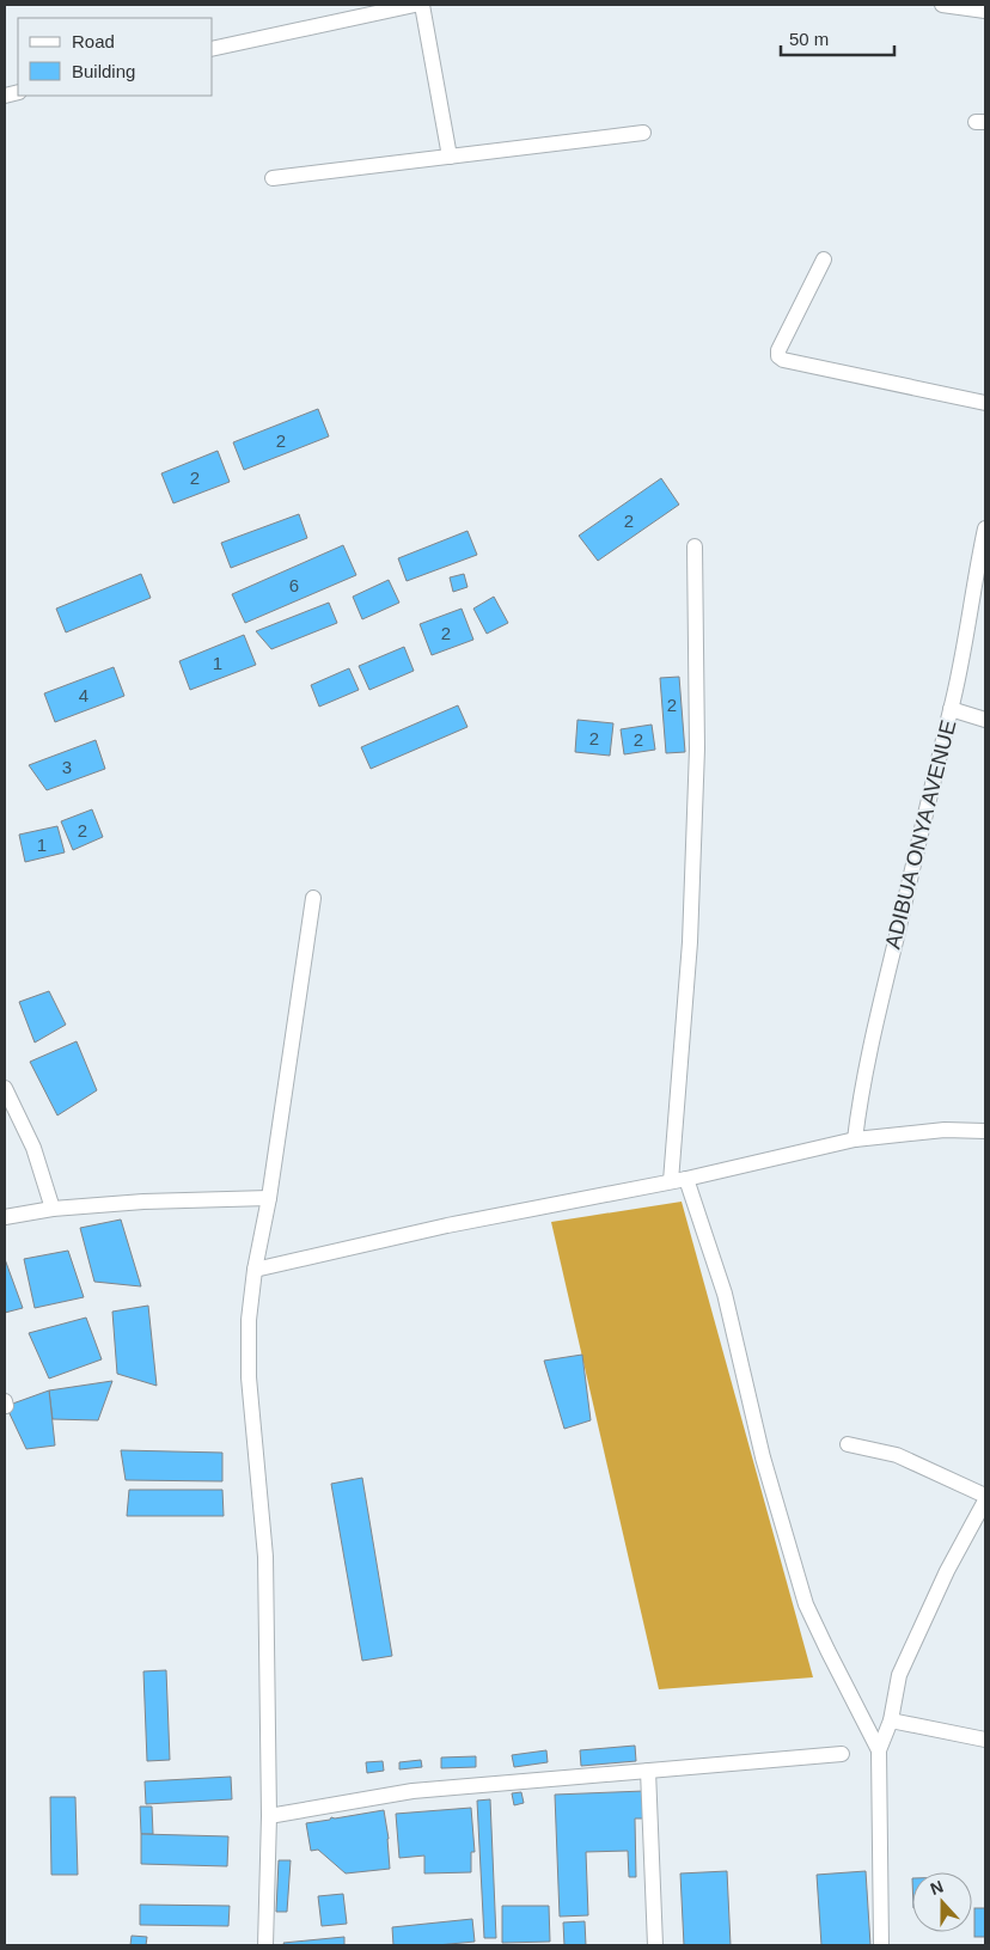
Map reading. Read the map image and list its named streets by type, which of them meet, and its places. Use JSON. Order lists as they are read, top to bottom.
{
  "streets": {
    "street": ["ADIBUA ONYA AVENUE"]
  },
  "house_numbers": [
    "2",
    "2",
    "2",
    "6",
    "2",
    "1",
    "4",
    "2",
    "2",
    "2",
    "3",
    "2",
    "1"
  ],
  "legend": ["Road", "Building"],
  "scale_bar": "50 m",
  "north": "top"
}
